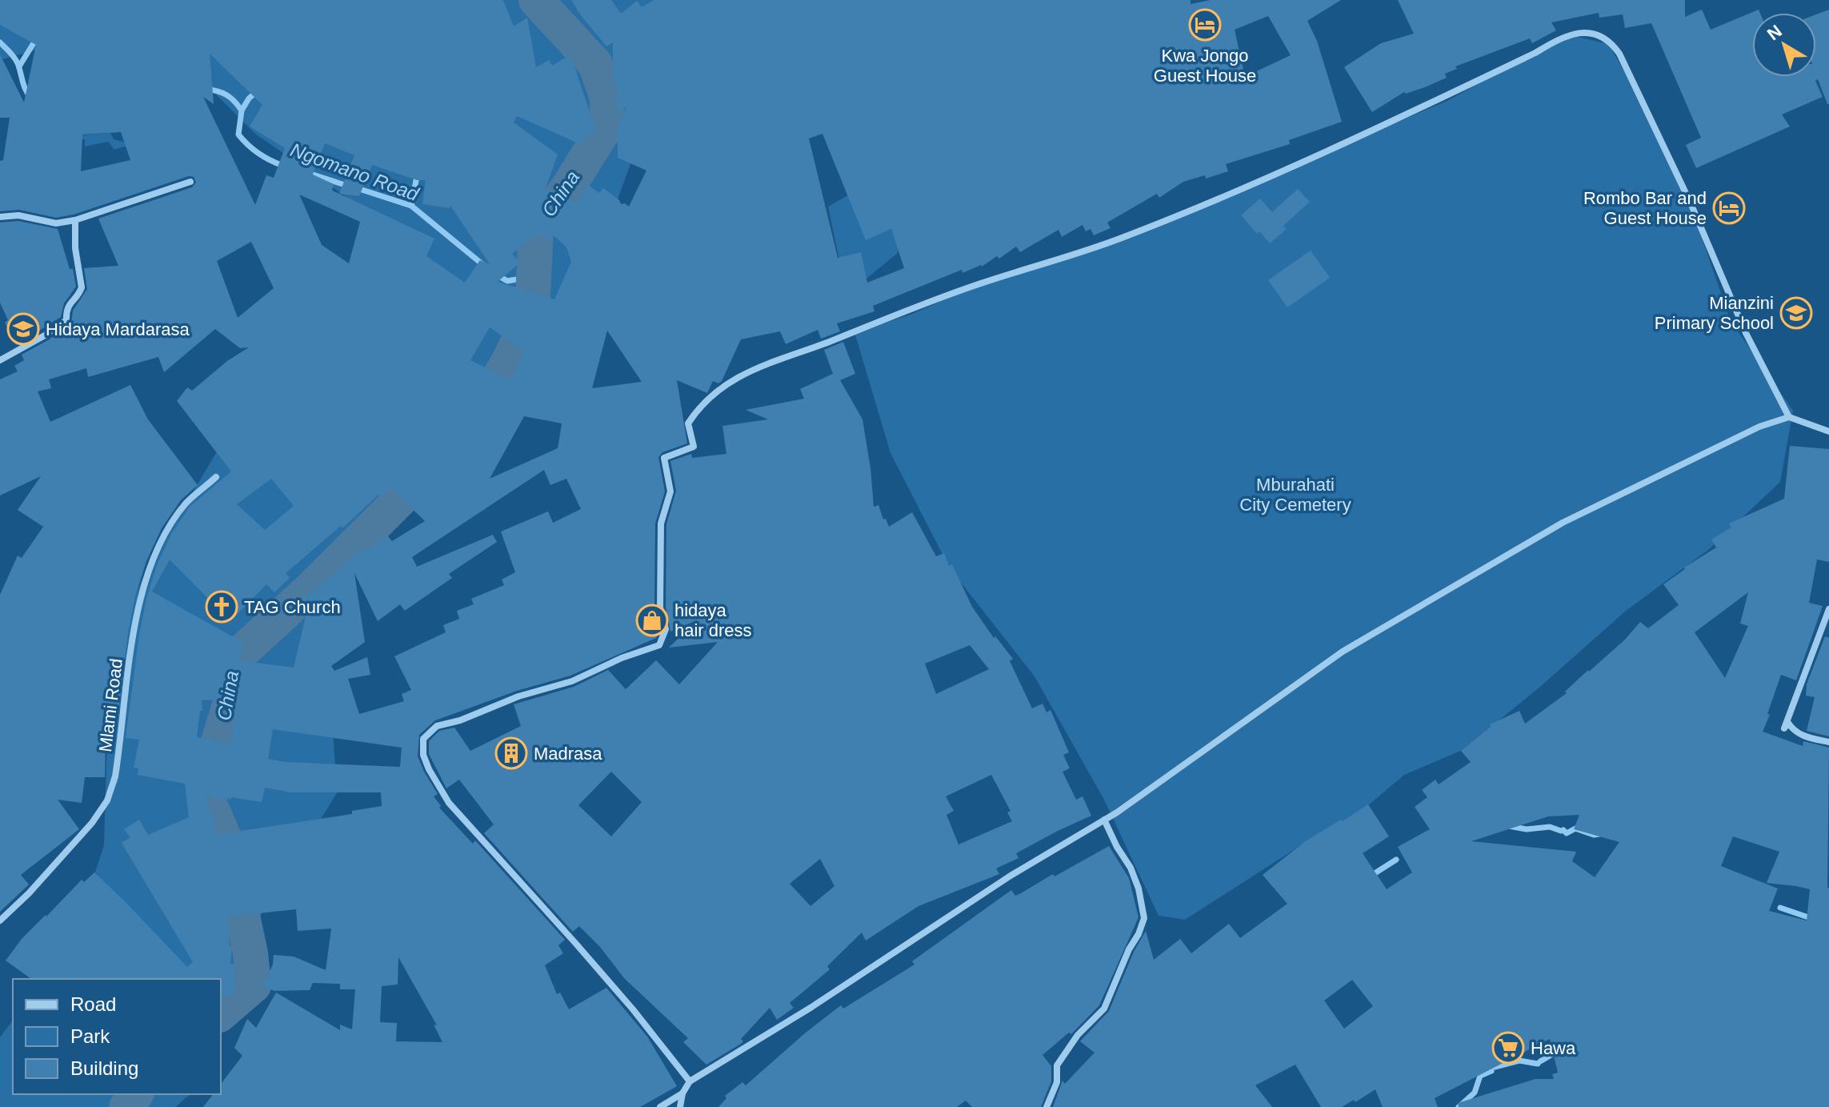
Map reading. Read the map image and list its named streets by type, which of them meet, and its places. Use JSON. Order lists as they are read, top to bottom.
{
  "streets": {
    "street": ["Mlami Road"]
  },
  "water": ["Ngomano Road", "China"],
  "parks": ["Mburahati City Cemetery"],
  "places": {
    "hotel": ["Kwa Jongo Guest House", "Rombo Bar and Guest House"],
    "school or university": ["Mianzini Primary School", "Hidaya Mardarasa"],
    "church": ["TAG Church"],
    "shop": ["hidaya hair dress"],
    "building": ["Madrasa"],
    "supermarket": ["Hawa"]
  },
  "legend": ["Road", "Park", "Building"],
  "north": "top left"
}
